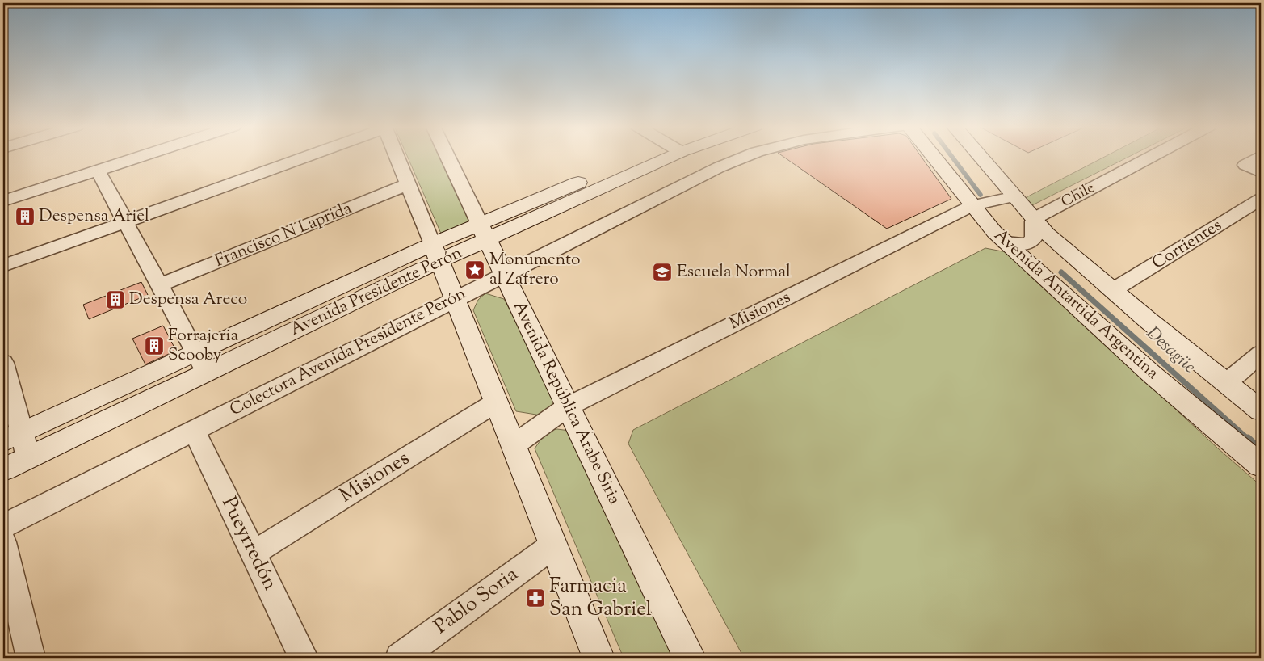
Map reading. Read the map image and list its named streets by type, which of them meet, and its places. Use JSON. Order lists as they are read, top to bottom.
{
  "streets": {
    "street": [
      "Chile",
      "Francisco N Laprida",
      "Corrientes",
      "Avenida Presidente Perón",
      "Avenida Antartida Argentina",
      "Misiones",
      "Colectora Avenida Presidente Perón",
      "Avenida República Árabe Siria",
      "Pueyrredón",
      "Pablo Soria"
    ]
  },
  "crossings": [
    ["Chile", "Avenida Antartida Argentina"],
    ["Corrientes", "Avenida Antartida Argentina"],
    ["Avenida Presidente Perón", "Avenida República Árabe Siria"],
    ["Avenida Antartida Argentina", "Misiones"],
    ["Misiones", "Avenida República Árabe Siria"],
    ["Misiones", "Pueyrredón"],
    ["Colectora Avenida Presidente Perón", "Avenida República Árabe Siria"],
    ["Colectora Avenida Presidente Perón", "Pueyrredón"]
  ],
  "water": ["Desagüe"],
  "places": {
    "building": ["Despensa Ariel", "Despensa Areco", "Forrajeria Scooby"],
    "place": ["Monumento al Zafrero"],
    "school or university": ["Escuela Normal"],
    "pharmacy": ["Farmacia San Gabriel"]
  }
}
